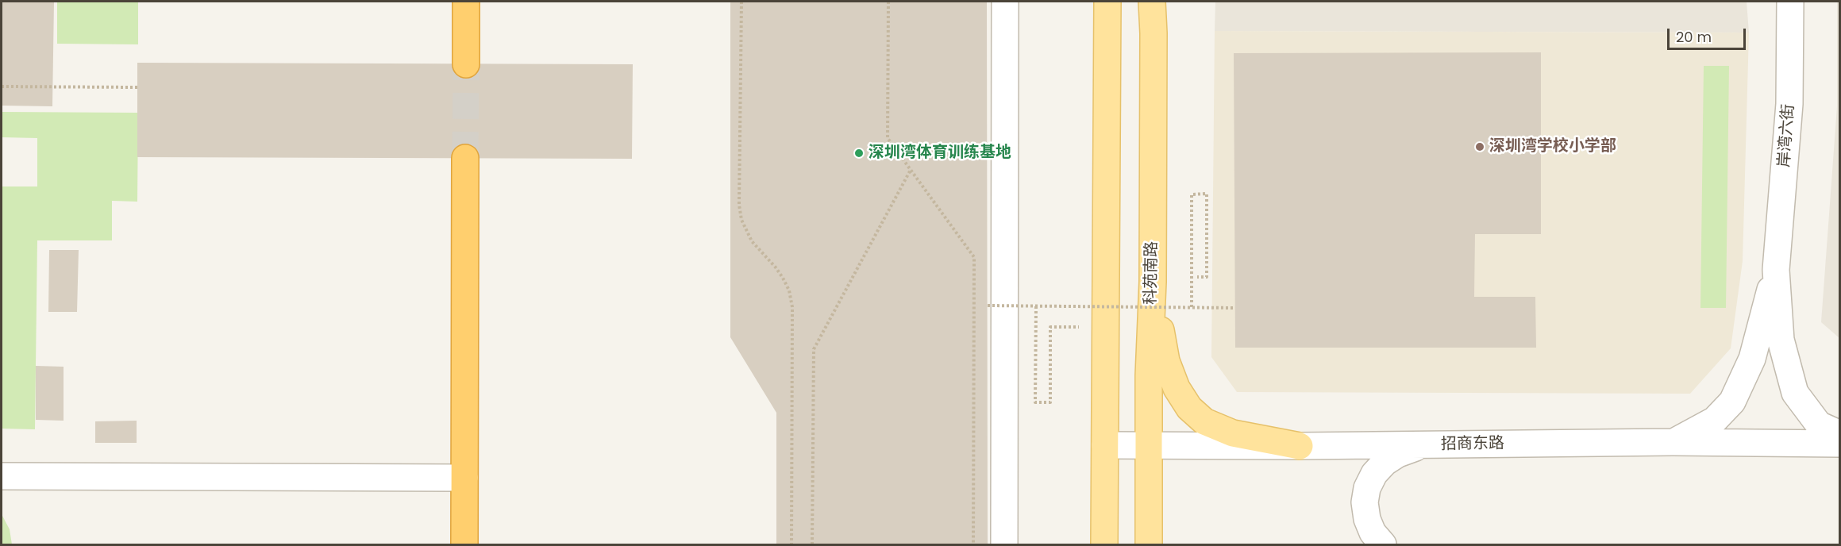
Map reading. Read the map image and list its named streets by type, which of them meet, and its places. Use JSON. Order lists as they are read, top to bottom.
{
  "streets": {
    "main road": ["科苑南路"],
    "street": ["岸湾六街", "招商东路"]
  },
  "crossings": [
    ["科苑南路", "招商东路"]
  ],
  "places": ["深圳湾学校小学部", "深圳湾体育训练基地"],
  "scale_bar": "20 m"
}
